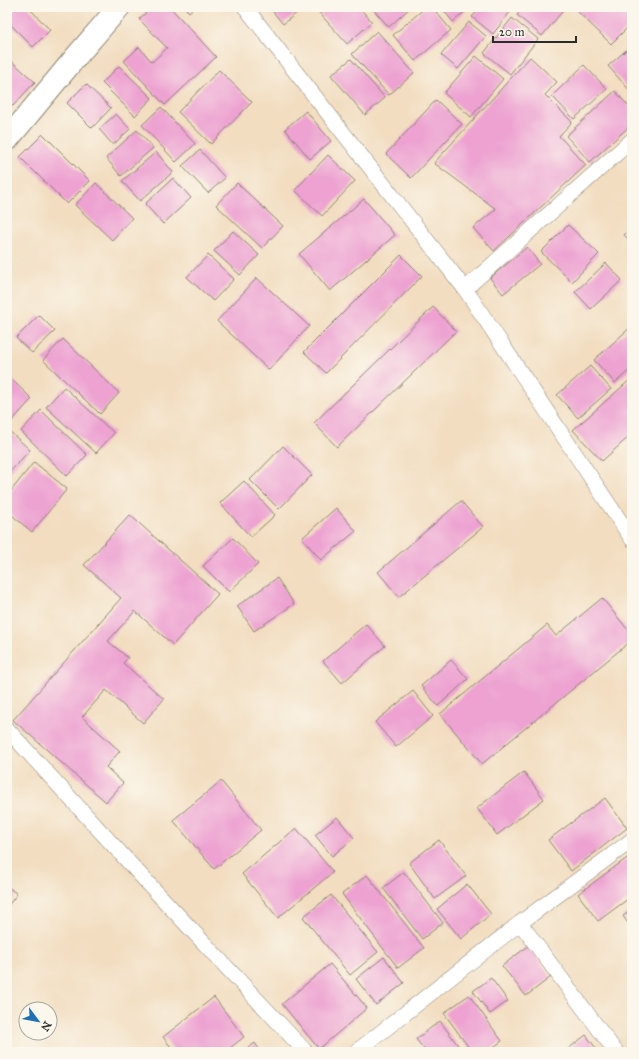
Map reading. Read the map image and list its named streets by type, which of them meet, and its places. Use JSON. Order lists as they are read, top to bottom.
{
  "scale_bar": "20 m",
  "north": "bottom right"
}
